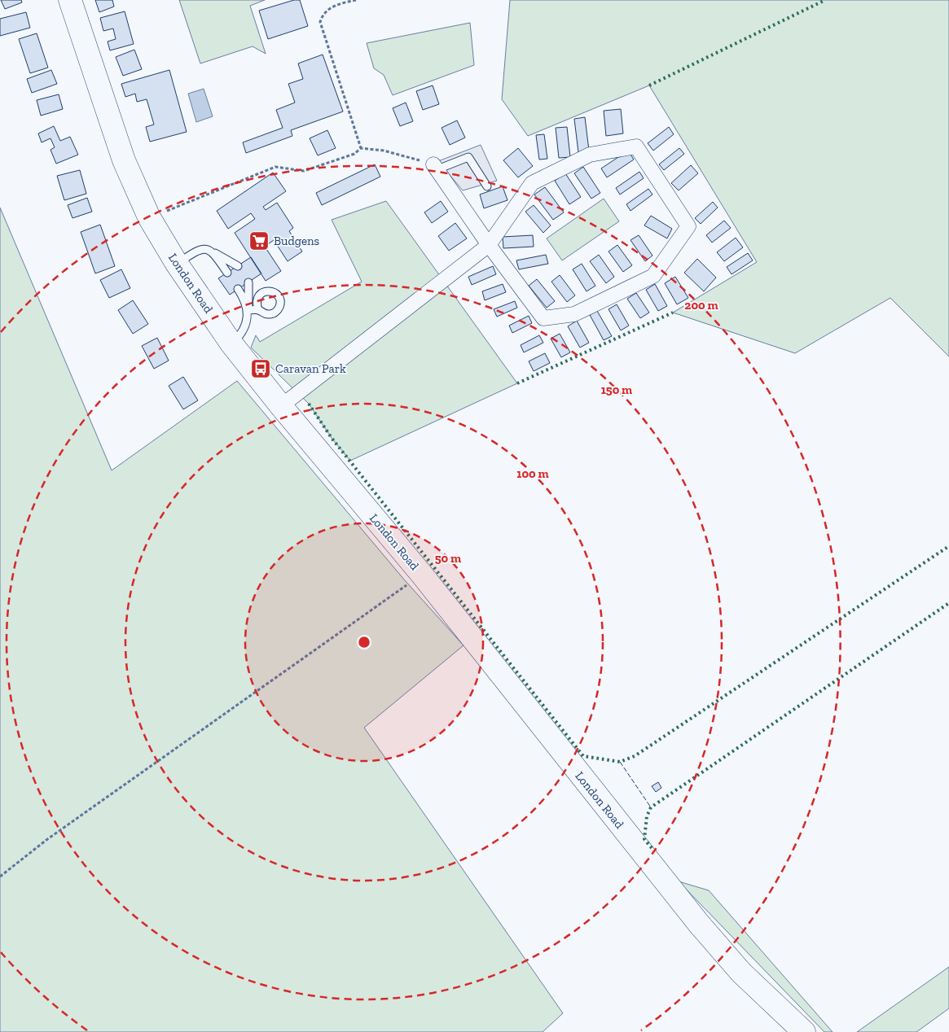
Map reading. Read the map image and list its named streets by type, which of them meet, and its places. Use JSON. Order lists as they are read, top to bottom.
{
  "streets": {
    "main road": ["London Road"]
  },
  "places": {
    "supermarket": ["Budgens"],
    "bus stop": ["Caravan Park"]
  },
  "rings": [
    "200 m",
    "150 m",
    "100 m",
    "50 m"
  ]
}
